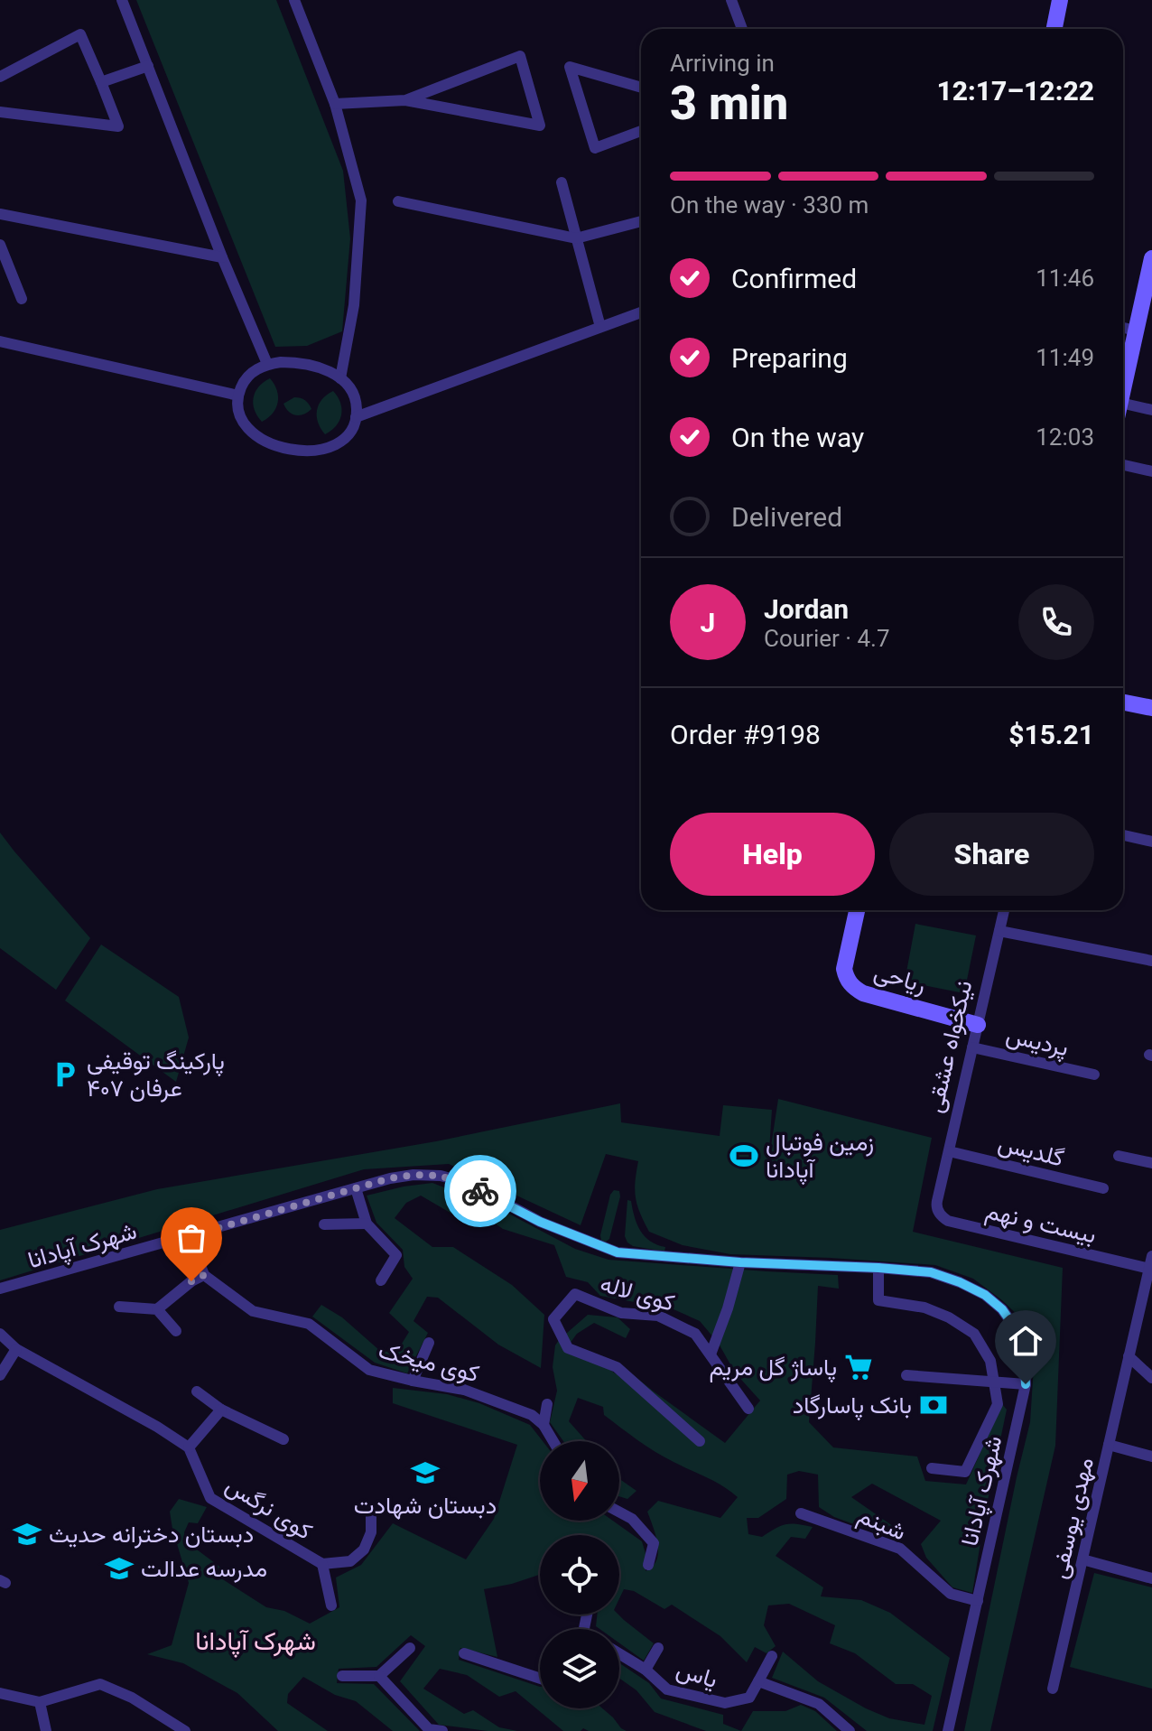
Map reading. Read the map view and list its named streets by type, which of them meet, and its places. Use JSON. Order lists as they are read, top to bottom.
{
  "streets": {
    "street": [
      "ریاحی",
      "پردیس",
      "نیکخواه عشقی",
      "گلدیس",
      "بیست و نهم",
      "شهرک آپادانا",
      "کوی لاله",
      "کوی میخک",
      "کوی نرگس",
      "مهدی یوسفی",
      "شبنم",
      "یاس"
    ]
  },
  "crossings": [
    ["ریاحی", "نیکخواه عشقی"],
    ["پردیس", "نیکخواه عشقی"],
    ["نیکخواه عشقی", "گلدیس"],
    ["نیکخواه عشقی", "بیست و نهم"],
    ["بیست و نهم", "مهدی یوسفی"],
    ["شهرک آپادانا", "شبنم"]
  ],
  "districts": ["شهرک آپادانا"],
  "places": {
    "parking": ["پارکینگ توقیفی عرفان ۴۰۷"],
    "sports": ["زمین فوتبال آپادانا"],
    "supermarket": ["پاساژ گل مریم"],
    "bank": ["بانک پاسارگاد"],
    "school or university": ["دبستان شهادت", "دبستان دخترانه حدیث", "مدرسه عدالت"]
  },
  "north": "bottom",
  "page": {
    "heading": ["3 min", "Arriving in", "12:17–12:22"],
    "panel": [
      "Jordan",
      "Courier · 4.7",
      "Order #9198",
      "$15.21"
    ],
    "bar": "On the way · 330 m",
    "list": [
      ["Confirmed", "11:46"],
      ["Preparing", "11:49"],
      ["On the way", "12:03"],
      "Delivered"
    ],
    "round": "J",
    "buttons": ["Help", "Share"]
  }
}
